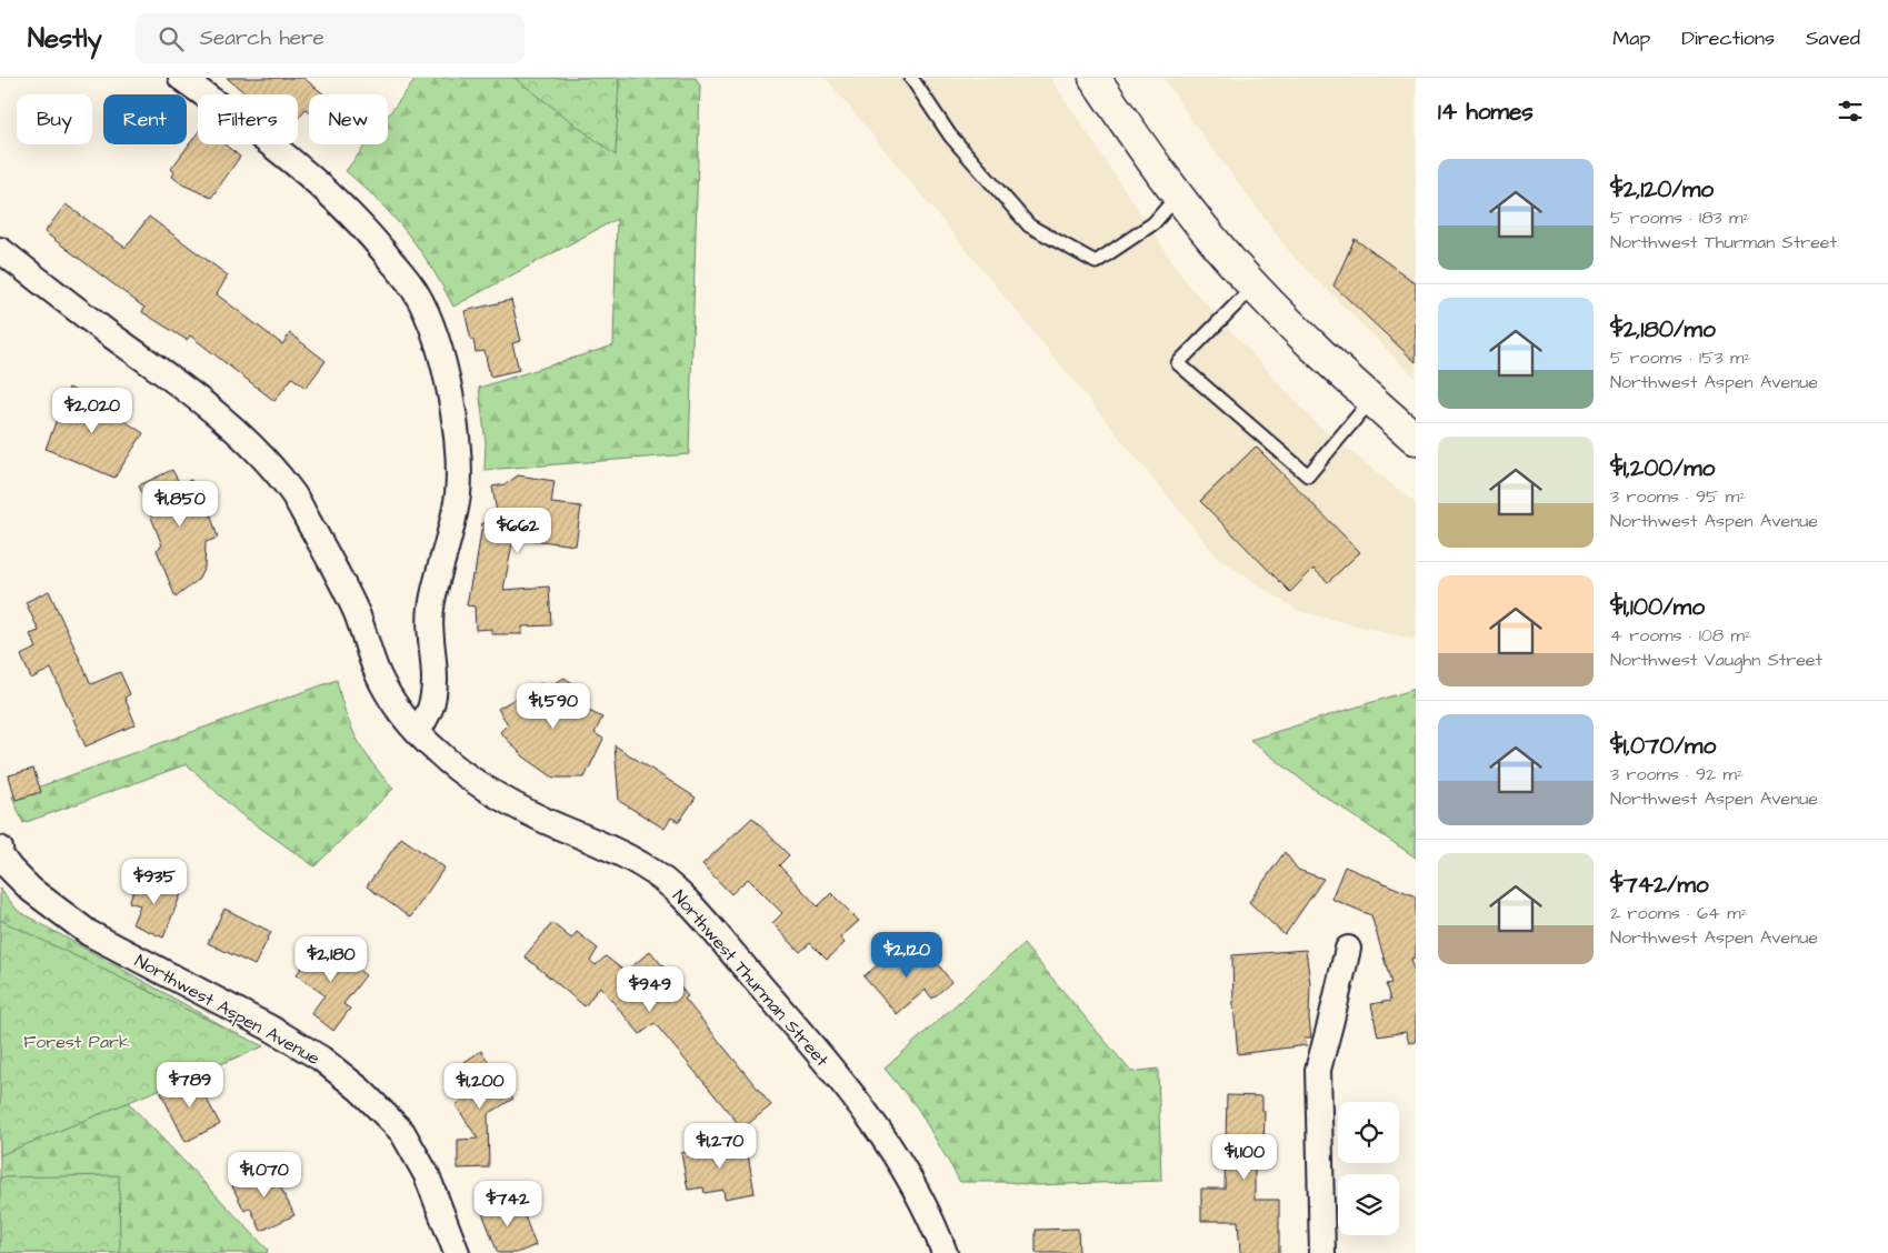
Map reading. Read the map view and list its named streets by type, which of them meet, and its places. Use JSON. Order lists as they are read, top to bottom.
{
  "streets": {
    "street": ["Northwest Thurman Street", "Northwest Aspen Avenue"]
  },
  "parks": ["Forest Park"],
  "page": {
    "header": "Nestly",
    "search": "Search here",
    "nav": ["Map", "Directions", "Saved"],
    "heading": "14 homes",
    "chip": [
      "Buy",
      "Rent",
      "Filters",
      "New"
    ],
    "list": [
      {
        "name": "$2,120/mo",
        "note": "5 rooms · 183 m² · Northwest Thurman Street"
      },
      {
        "name": "$2,180/mo",
        "note": "5 rooms · 153 m² · Northwest Aspen Avenue"
      },
      {
        "name": "$1,200/mo",
        "note": "3 rooms · 95 m² · Northwest Aspen Avenue"
      },
      {
        "name": "$1,100/mo",
        "note": "4 rooms · 108 m² · Northwest Vaughn Street"
      },
      {
        "name": "$1,070/mo",
        "note": "3 rooms · 92 m² · Northwest Aspen Avenue"
      },
      {
        "name": "$742/mo",
        "note": "2 rooms · 64 m² · Northwest Aspen Avenue"
      }
    ],
    "price": [
      "$2,020",
      "$1,850",
      "$662",
      "$1,590",
      "$935",
      "$2,120",
      "$2,180",
      "$949",
      "$789",
      "$1,200",
      "$1,270",
      "$1,100",
      "$1,070",
      "$742"
    ]
  }
}
